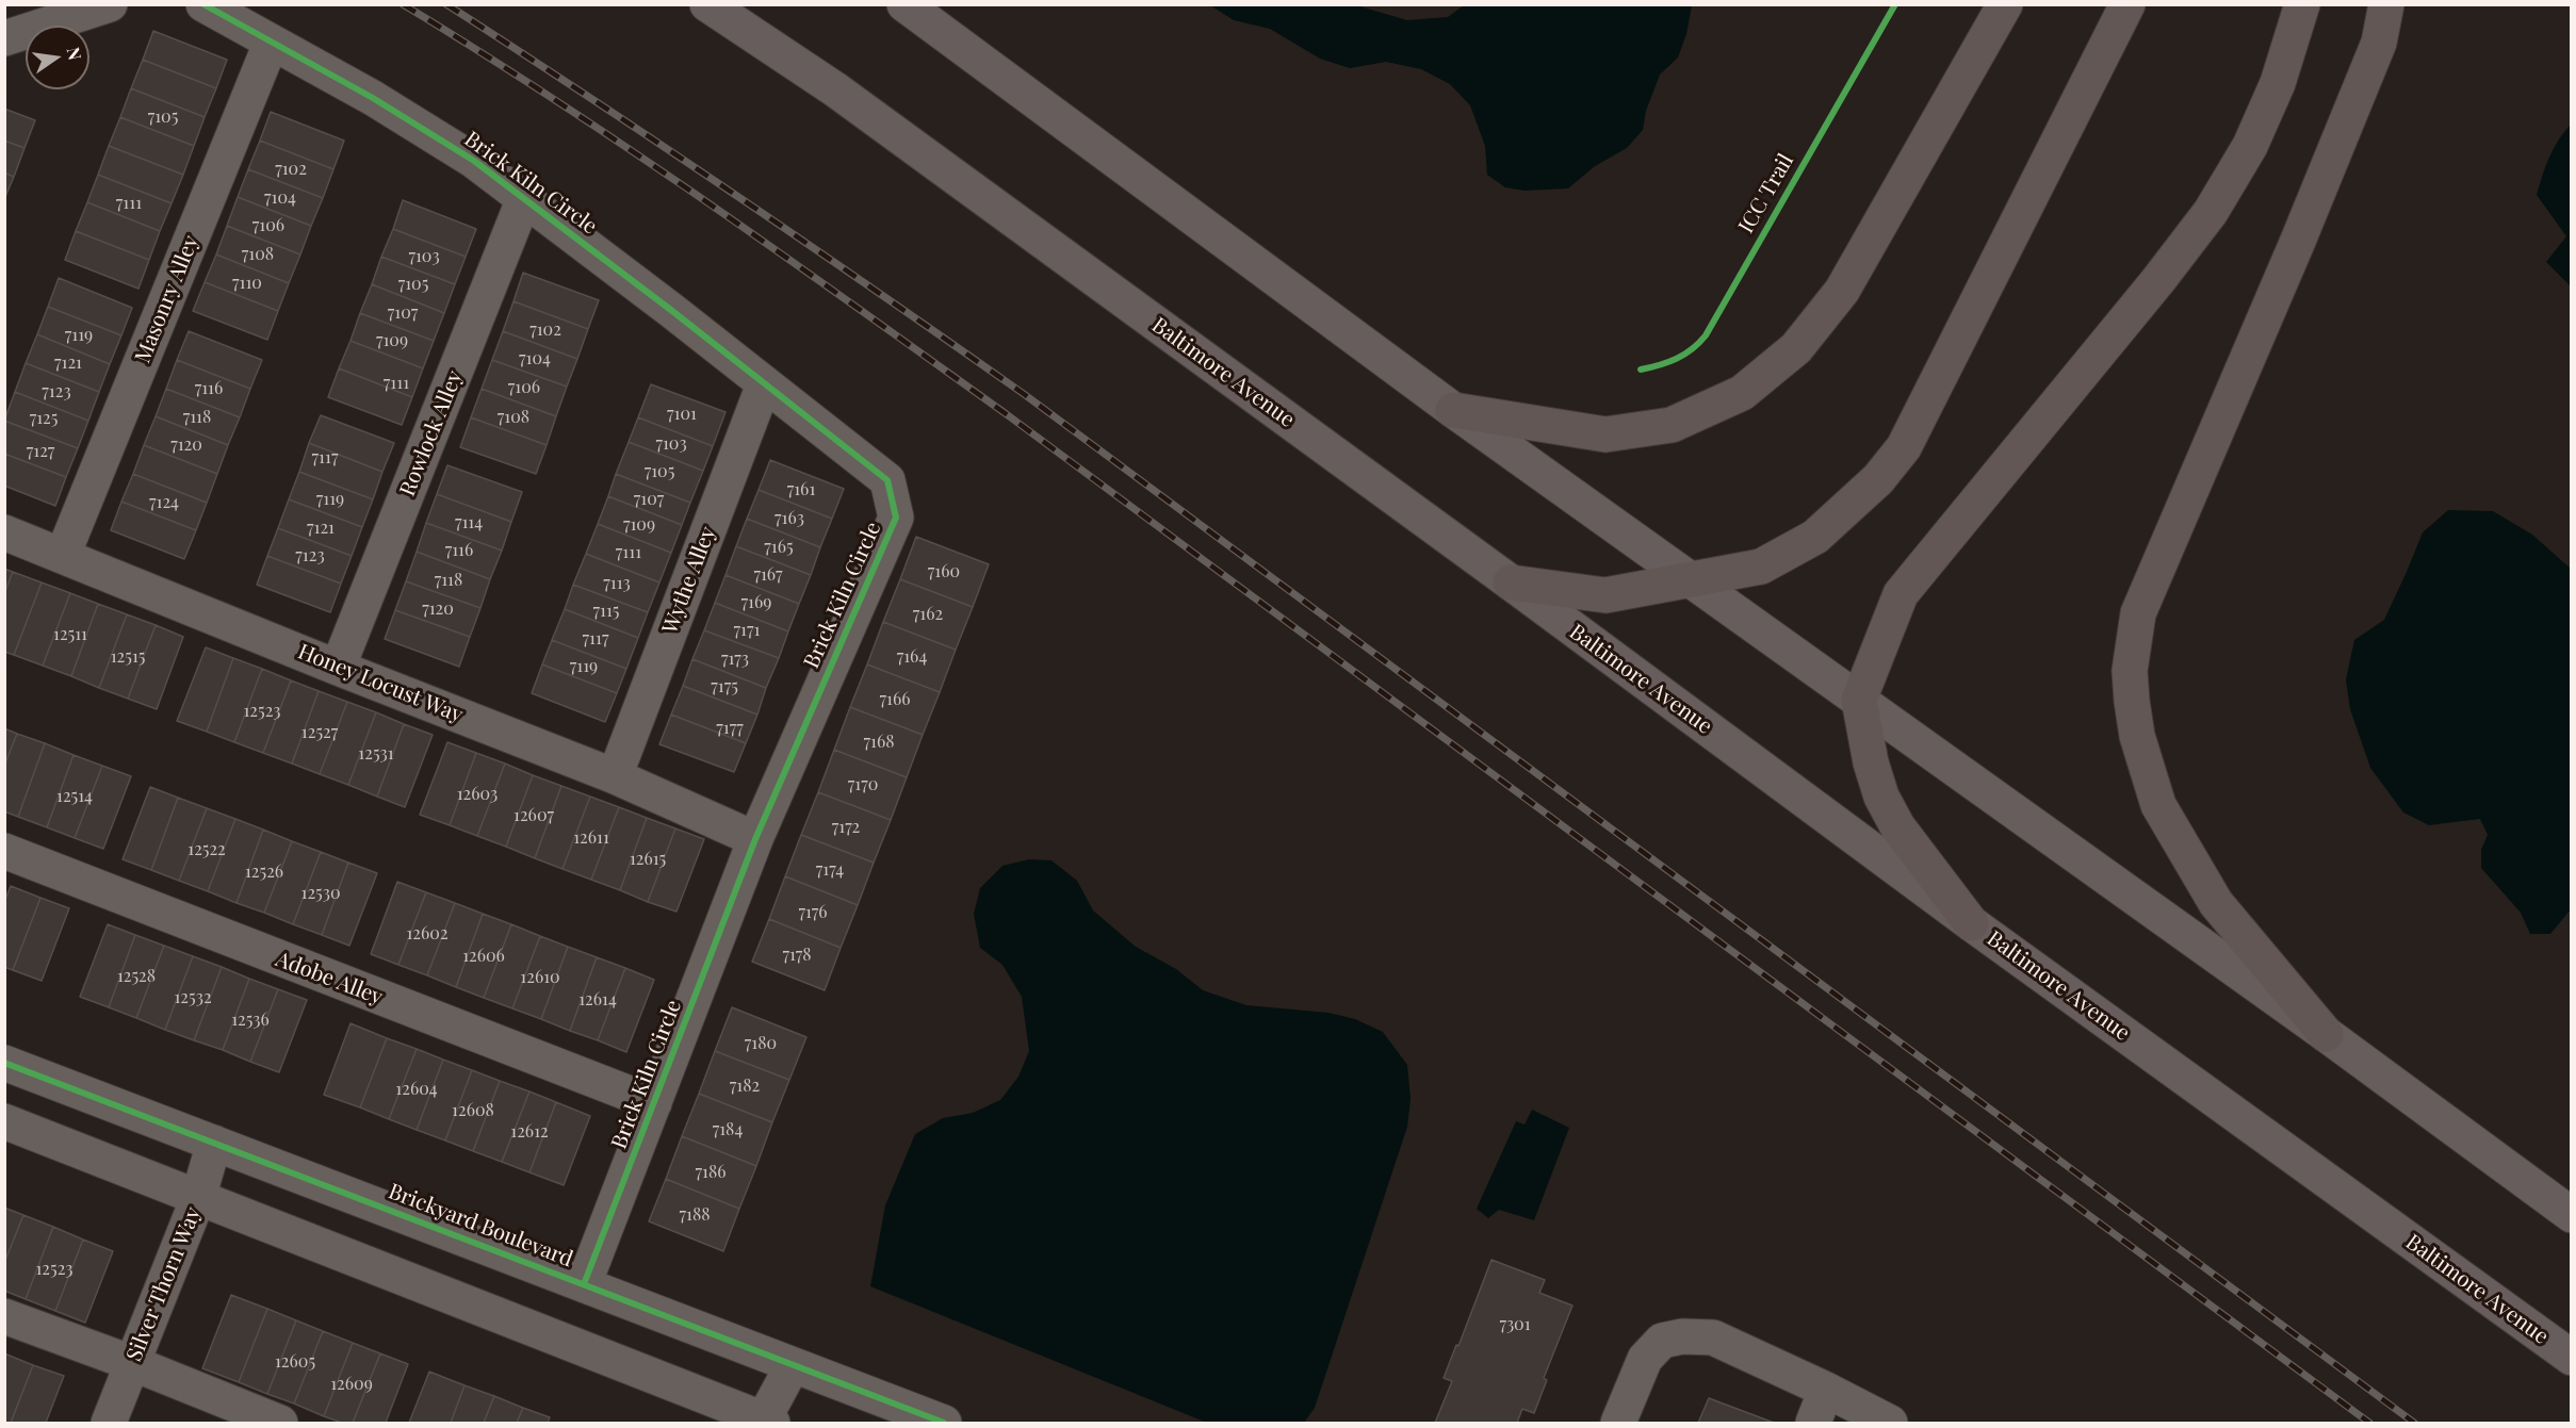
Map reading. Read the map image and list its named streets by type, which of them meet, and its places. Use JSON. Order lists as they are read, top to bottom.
{
  "streets": {
    "main road": ["Baltimore Avenue"],
    "street": [
      "Brick Kiln Circle",
      "Masonry Alley",
      "Rowlock Alley",
      "Wythe Alley",
      "Honey Locust Way",
      "Adobe Alley",
      "Brickyard Boulevard",
      "Silver Thorn Way"
    ],
    "cycle path": ["ICC Trail"]
  },
  "crossings": [
    ["Brick Kiln Circle", "Masonry Alley"],
    ["Brick Kiln Circle", "Rowlock Alley"],
    ["Brick Kiln Circle", "Wythe Alley"],
    ["Brick Kiln Circle", "Honey Locust Way"],
    ["Brick Kiln Circle", "Adobe Alley"],
    ["Brick Kiln Circle", "Brickyard Boulevard"],
    ["Masonry Alley", "Honey Locust Way"],
    ["Rowlock Alley", "Honey Locust Way"],
    ["Wythe Alley", "Honey Locust Way"],
    ["Brickyard Boulevard", "Silver Thorn Way"]
  ],
  "house_numbers": [
    "7105",
    "7102",
    "7104",
    "7111",
    "7106",
    "7108",
    "7103",
    "7110",
    "7105",
    "7107",
    "7102",
    "7119",
    "7109",
    "7104",
    "7121",
    "7111",
    "7106",
    "7116",
    "7123",
    "7101",
    "7118",
    "7108",
    "7125",
    "7103",
    "7120",
    "7127",
    "7117",
    "7105",
    "7161",
    "7119",
    "7107",
    "7124",
    "7163",
    "7114",
    "7109",
    "7121",
    "7165",
    "7116",
    "7111",
    "7123",
    "7160",
    "7167",
    "7118",
    "7113",
    "7169",
    "7120",
    "7115",
    "7162",
    "7171",
    "12511",
    "7117",
    "12515",
    "7164",
    "7173",
    "7119",
    "7175",
    "7166",
    "12523",
    "7177",
    "12527",
    "7168",
    "12531",
    "7170",
    "12603",
    "12514",
    "12607",
    "7172",
    "12611",
    "12522",
    "12615",
    "7174",
    "12526",
    "12530",
    "7176",
    "12602",
    "7178",
    "12606",
    "12528",
    "12610",
    "12532",
    "12614",
    "12536",
    "7180",
    "7182",
    "12604",
    "12608",
    "7184",
    "12612",
    "7186",
    "7188",
    "12523",
    "7301",
    "12605",
    "12609"
  ],
  "north": "right"
}
